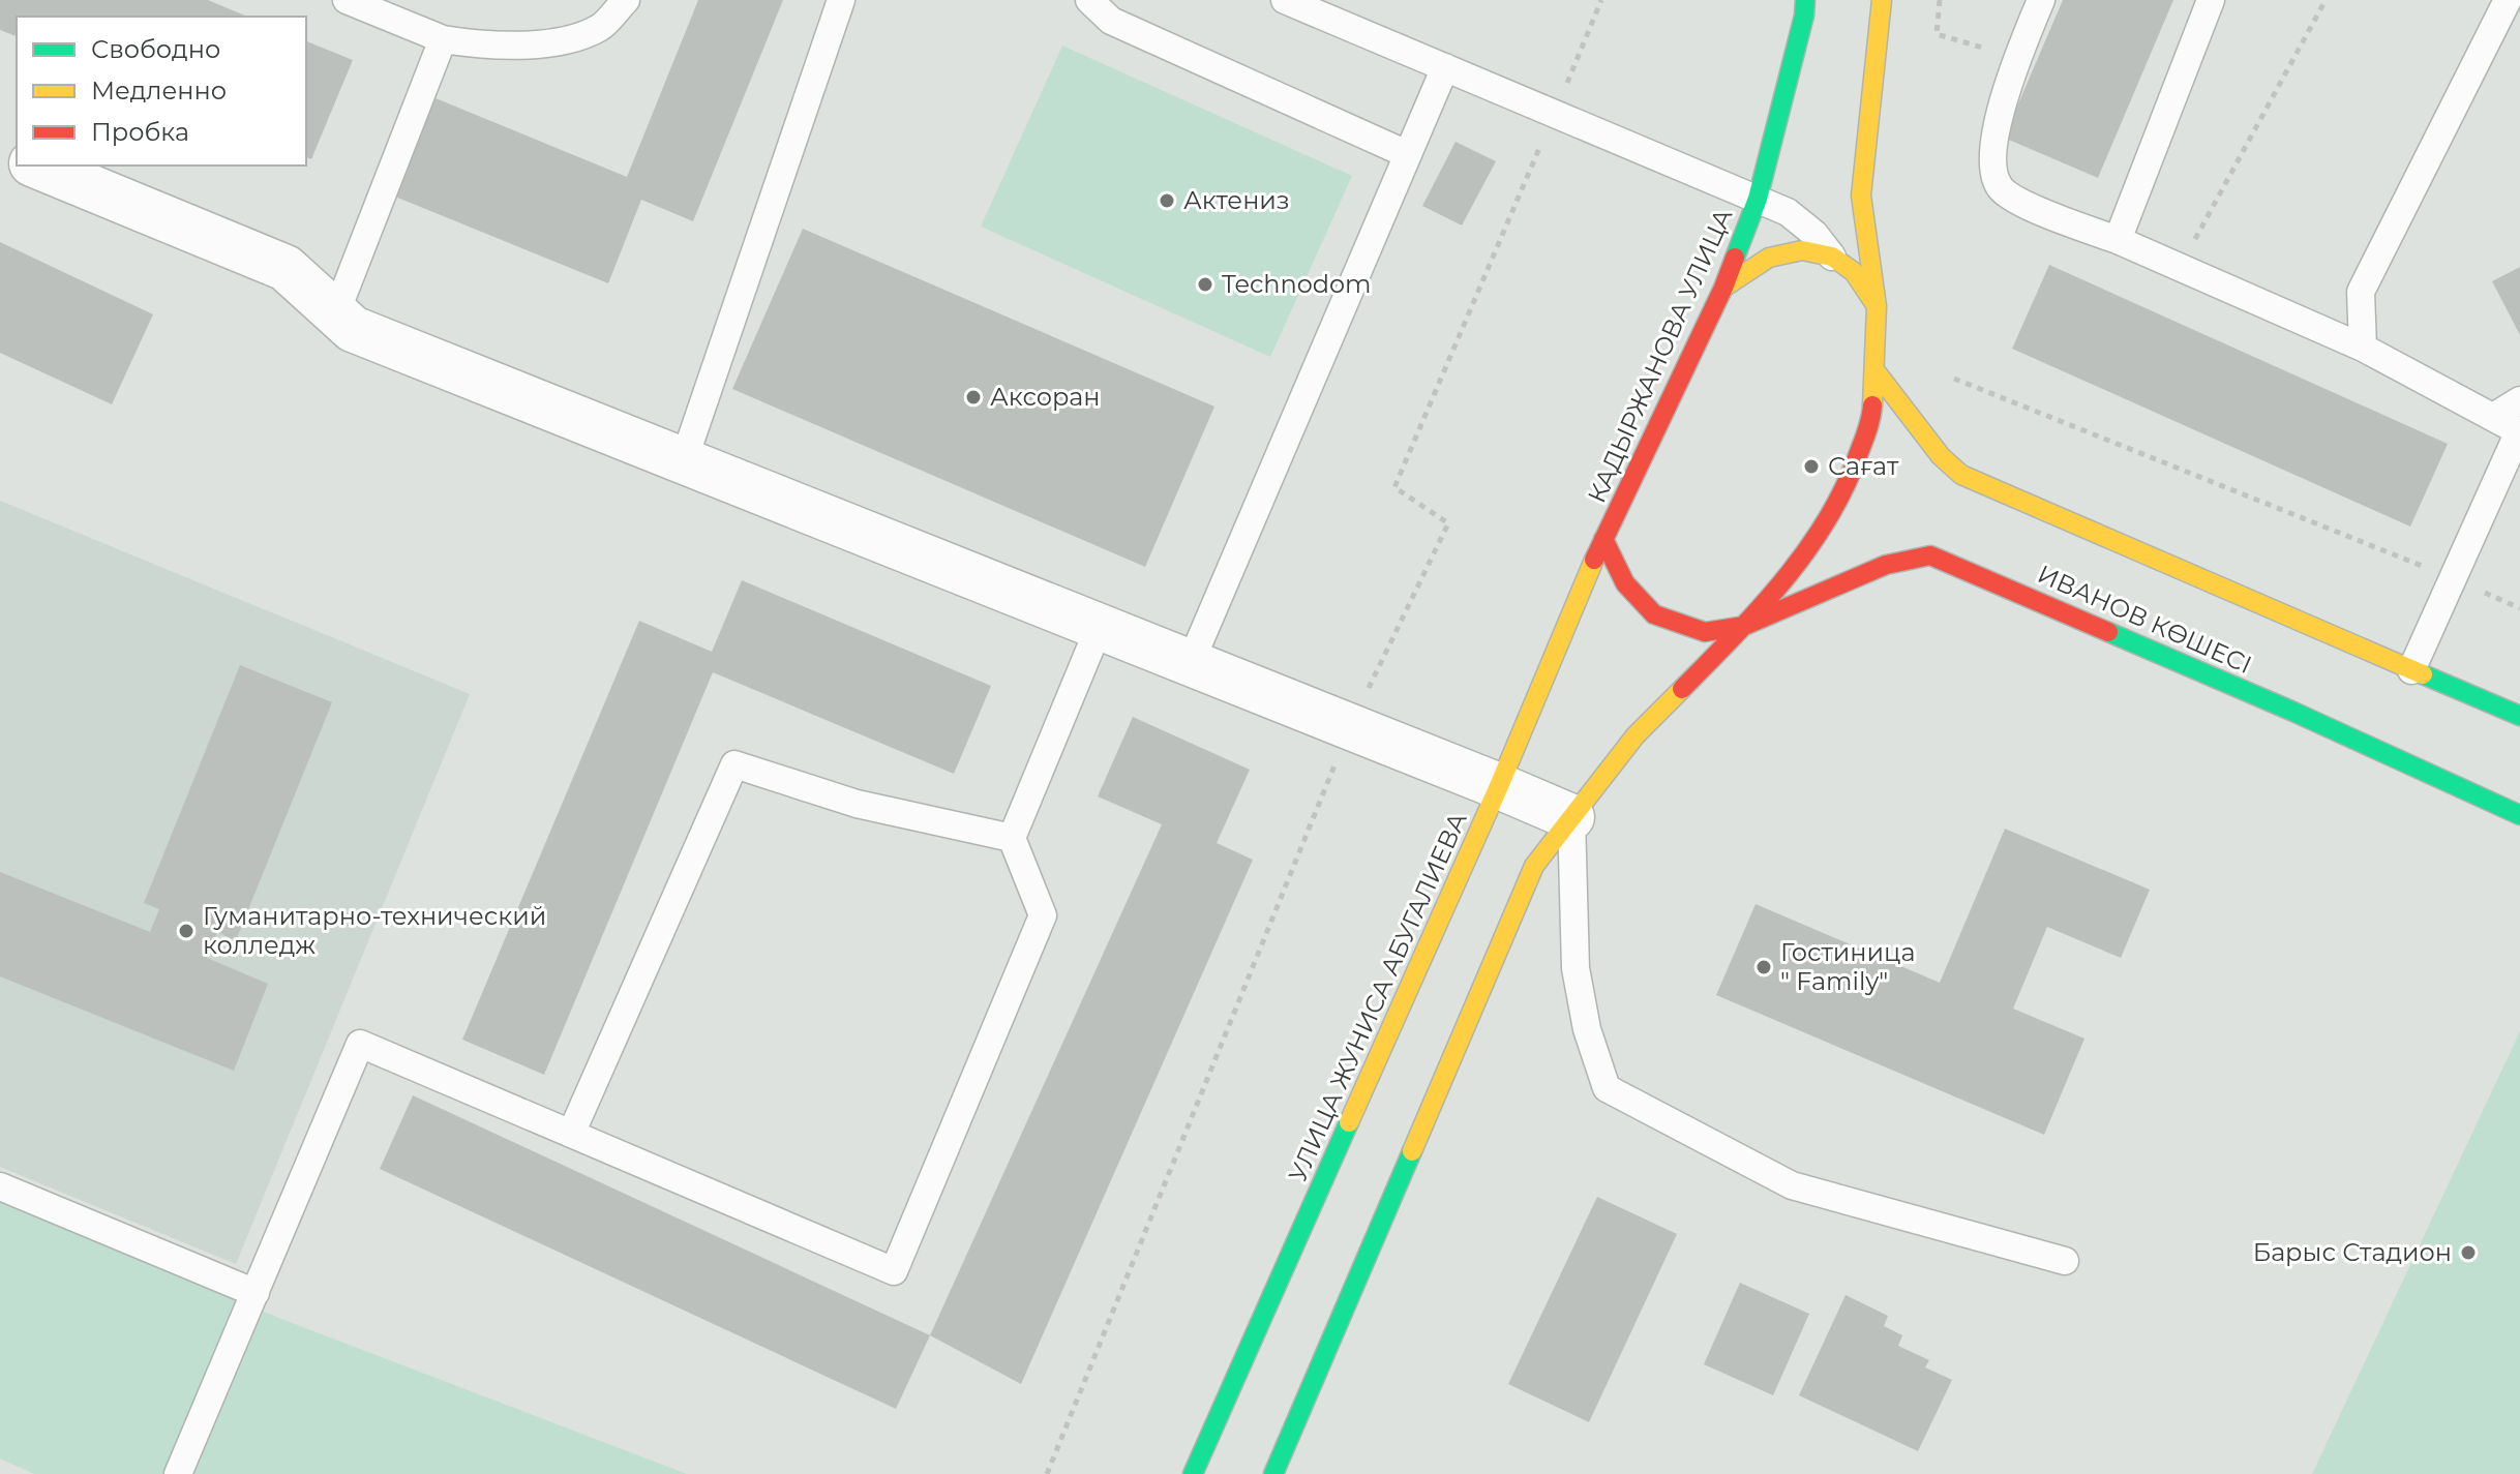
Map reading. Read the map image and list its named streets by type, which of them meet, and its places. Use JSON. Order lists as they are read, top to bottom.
{
  "streets": {
    "main road": ["КАДЫРЖАНОВА УЛИЦА", "ИВАНОВ КӨШЕСІ", "УЛИЦА ЖУНИСА АБУГАЛИЕВА"]
  },
  "crossings": [
    ["КАДЫРЖАНОВА УЛИЦА", "УЛИЦА ЖУНИСА АБУГАЛИЕВА"]
  ],
  "places": [
    "Актениз",
    "Technodom",
    "Аксоран",
    "Сағат",
    "Гуманитарно-технический колледж",
    "Гостиница \" Family\"",
    "Барыс Стадион"
  ],
  "legend": ["Свободно", "Медленно", "Пробка"]
}
